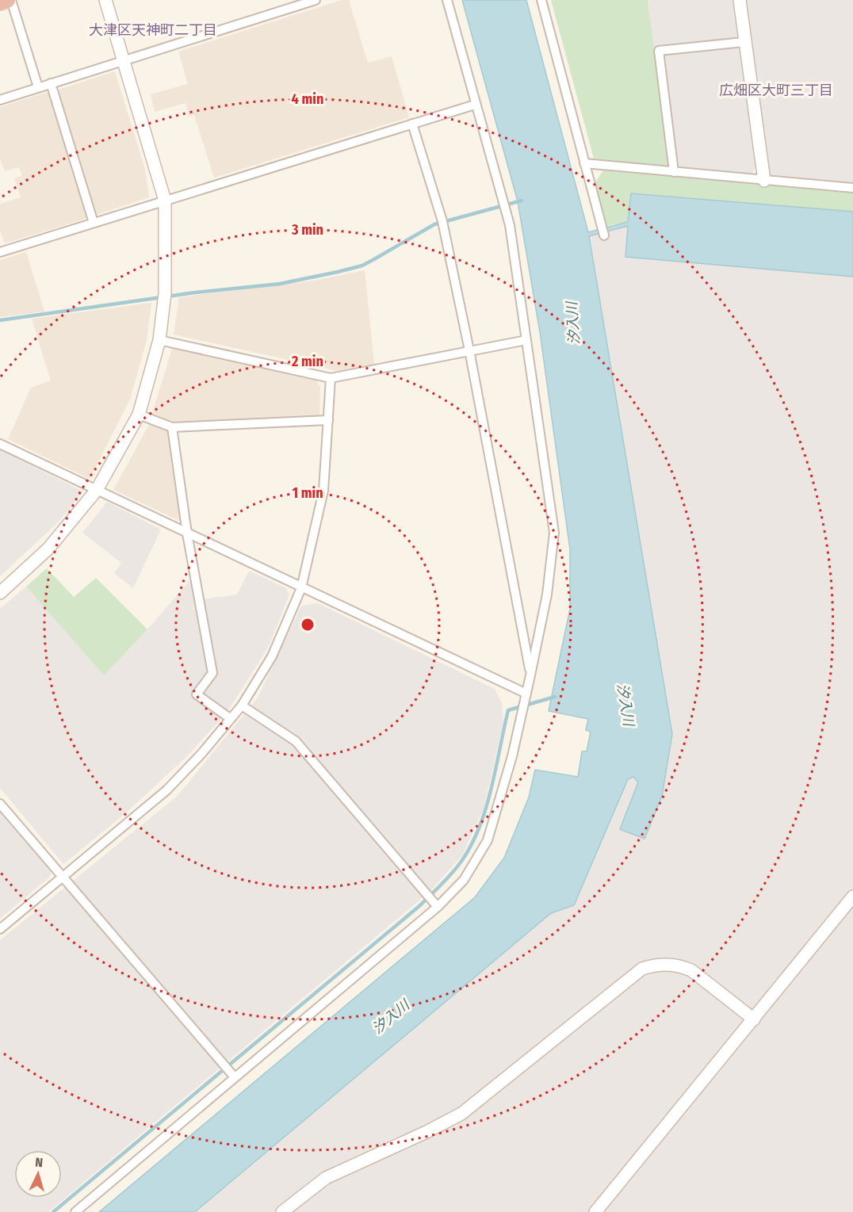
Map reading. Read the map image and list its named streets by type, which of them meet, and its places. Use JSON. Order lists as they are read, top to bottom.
{
  "districts": ["大津区天神町二丁目", "広畑区大町三丁目"],
  "water": ["汐入川"],
  "north": "top",
  "rings": [
    "4 min",
    "3 min",
    "2 min",
    "1 min"
  ]
}
